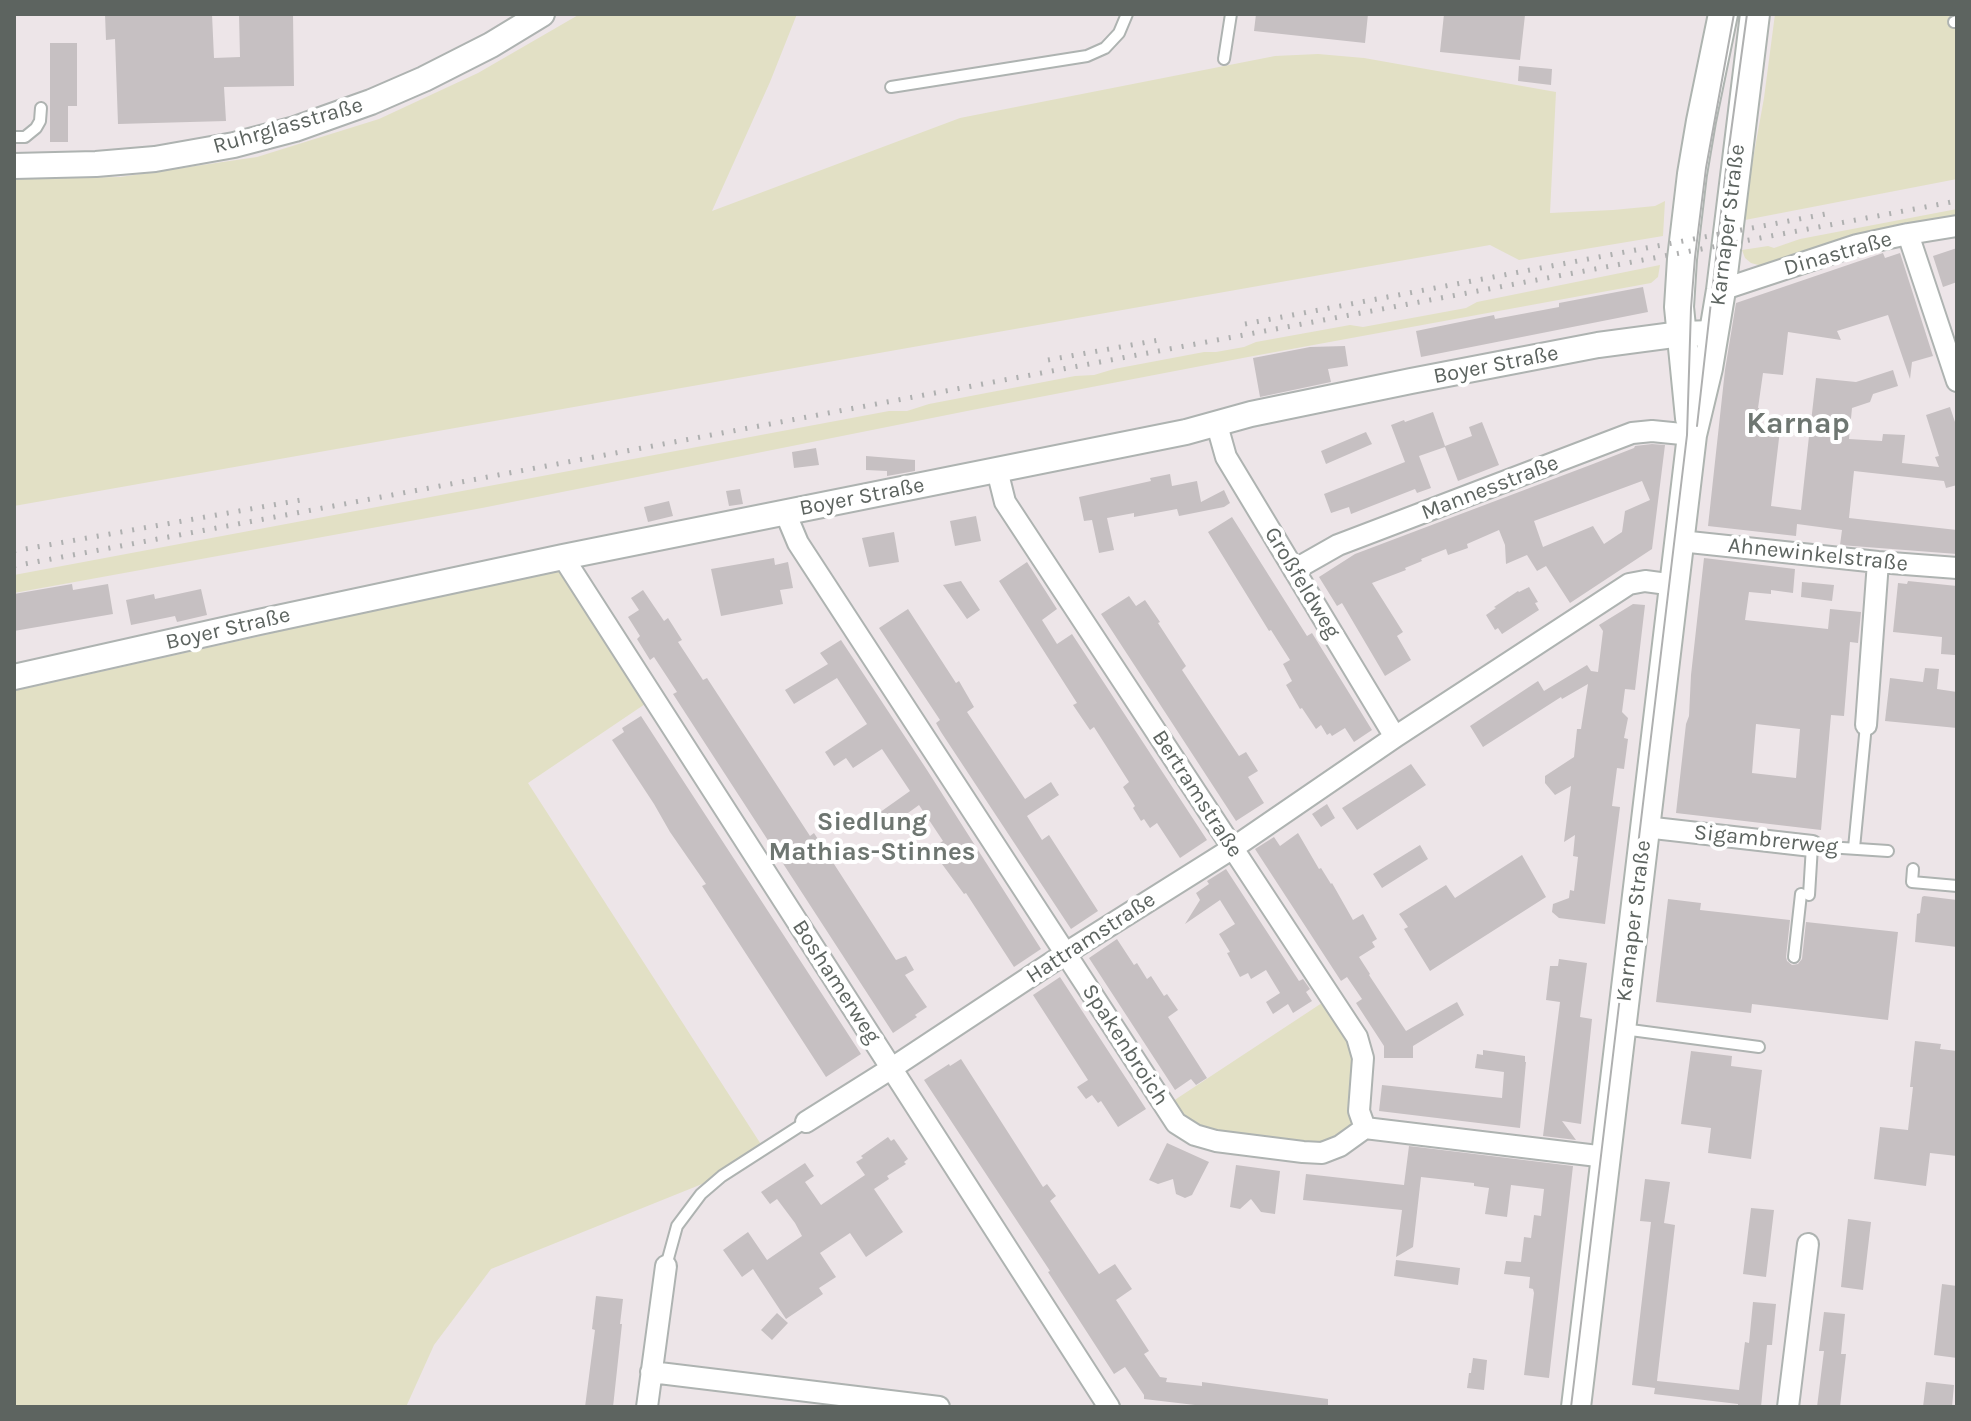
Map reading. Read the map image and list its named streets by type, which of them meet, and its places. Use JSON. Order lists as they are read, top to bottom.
{
  "streets": {
    "main road": ["Karnaper Straße"],
    "street": [
      "Ruhrglasstraße",
      "Dinastraße",
      "Boyer Straße",
      "Mannesstraße",
      "Ahnewinkelstraße",
      "Großfeldweg",
      "Bertramstraße",
      "Sigambrerweg",
      "Hattramstraße",
      "Boshamerweg",
      "Spakenbroich"
    ]
  },
  "crossings": [
    ["Karnaper Straße", "Dinastraße"],
    ["Karnaper Straße", "Boyer Straße"],
    ["Karnaper Straße", "Mannesstraße"],
    ["Karnaper Straße", "Ahnewinkelstraße"],
    ["Karnaper Straße", "Sigambrerweg"],
    ["Karnaper Straße", "Hattramstraße"],
    ["Boyer Straße", "Großfeldweg"],
    ["Boyer Straße", "Bertramstraße"],
    ["Boyer Straße", "Boshamerweg"],
    ["Boyer Straße", "Spakenbroich"],
    ["Mannesstraße", "Großfeldweg"],
    ["Großfeldweg", "Hattramstraße"],
    ["Bertramstraße", "Hattramstraße"],
    ["Bertramstraße", "Spakenbroich"],
    ["Hattramstraße", "Boshamerweg"],
    ["Hattramstraße", "Spakenbroich"]
  ],
  "districts": ["Karnap", "Siedlung Mathias-Stinnes"]
}
